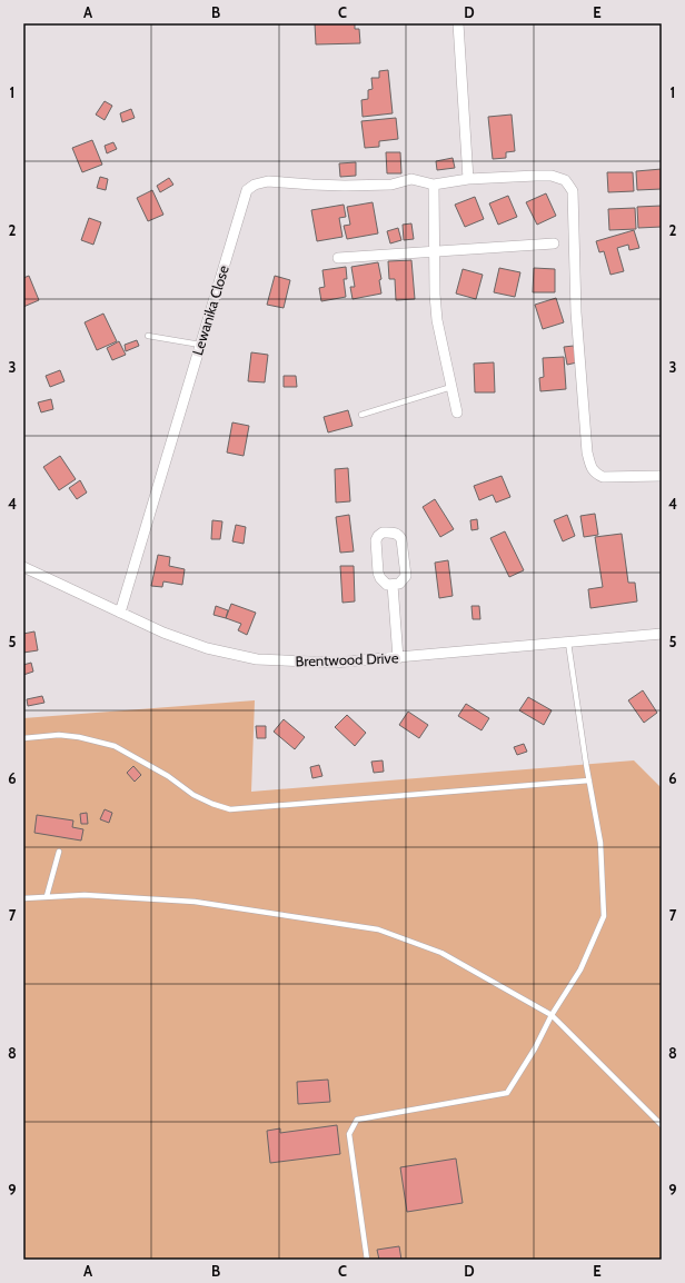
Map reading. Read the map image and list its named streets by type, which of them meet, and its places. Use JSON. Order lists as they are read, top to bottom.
{
  "streets": {
    "street": ["Lewanika Close", "Brentwood Drive"]
  },
  "crossings": [
    ["Lewanika Close", "Brentwood Drive"]
  ],
  "grid": {
    "columns": [
      "A",
      "B",
      "C",
      "D",
      "E"
    ],
    "rows": [
      "1",
      "2",
      "3",
      "4",
      "5",
      "6",
      "7",
      "8",
      "9"
    ]
  }
}
